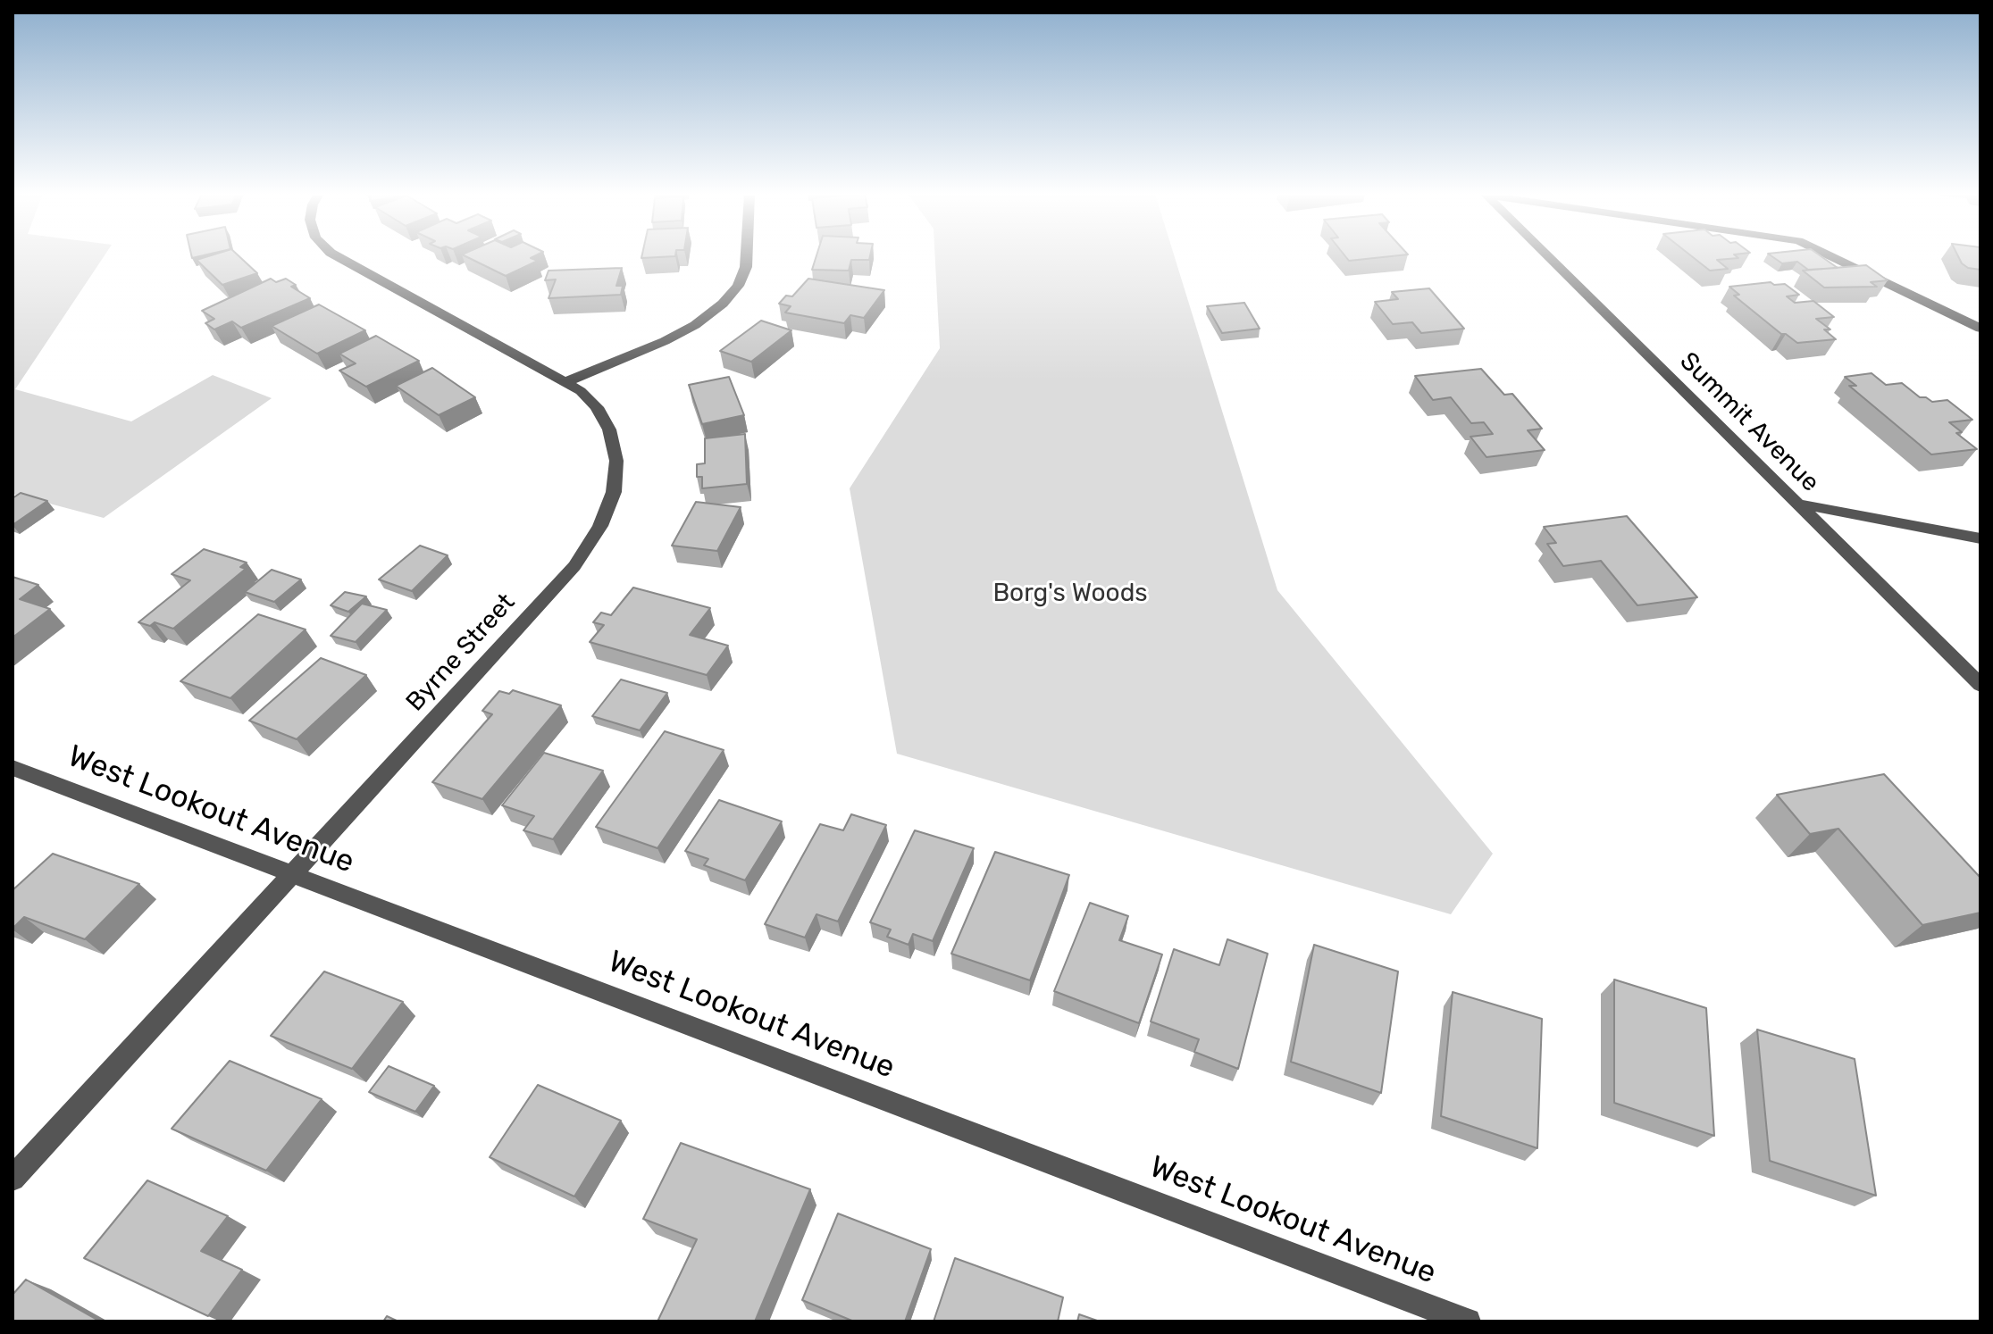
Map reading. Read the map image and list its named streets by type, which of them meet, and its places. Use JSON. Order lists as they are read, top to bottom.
{
  "streets": {
    "street": ["Summit Avenue", "Byrne Street", "West Lookout Avenue"]
  },
  "crossings": [
    ["Byrne Street", "West Lookout Avenue"]
  ],
  "parks": ["Borg's Woods"]
}
